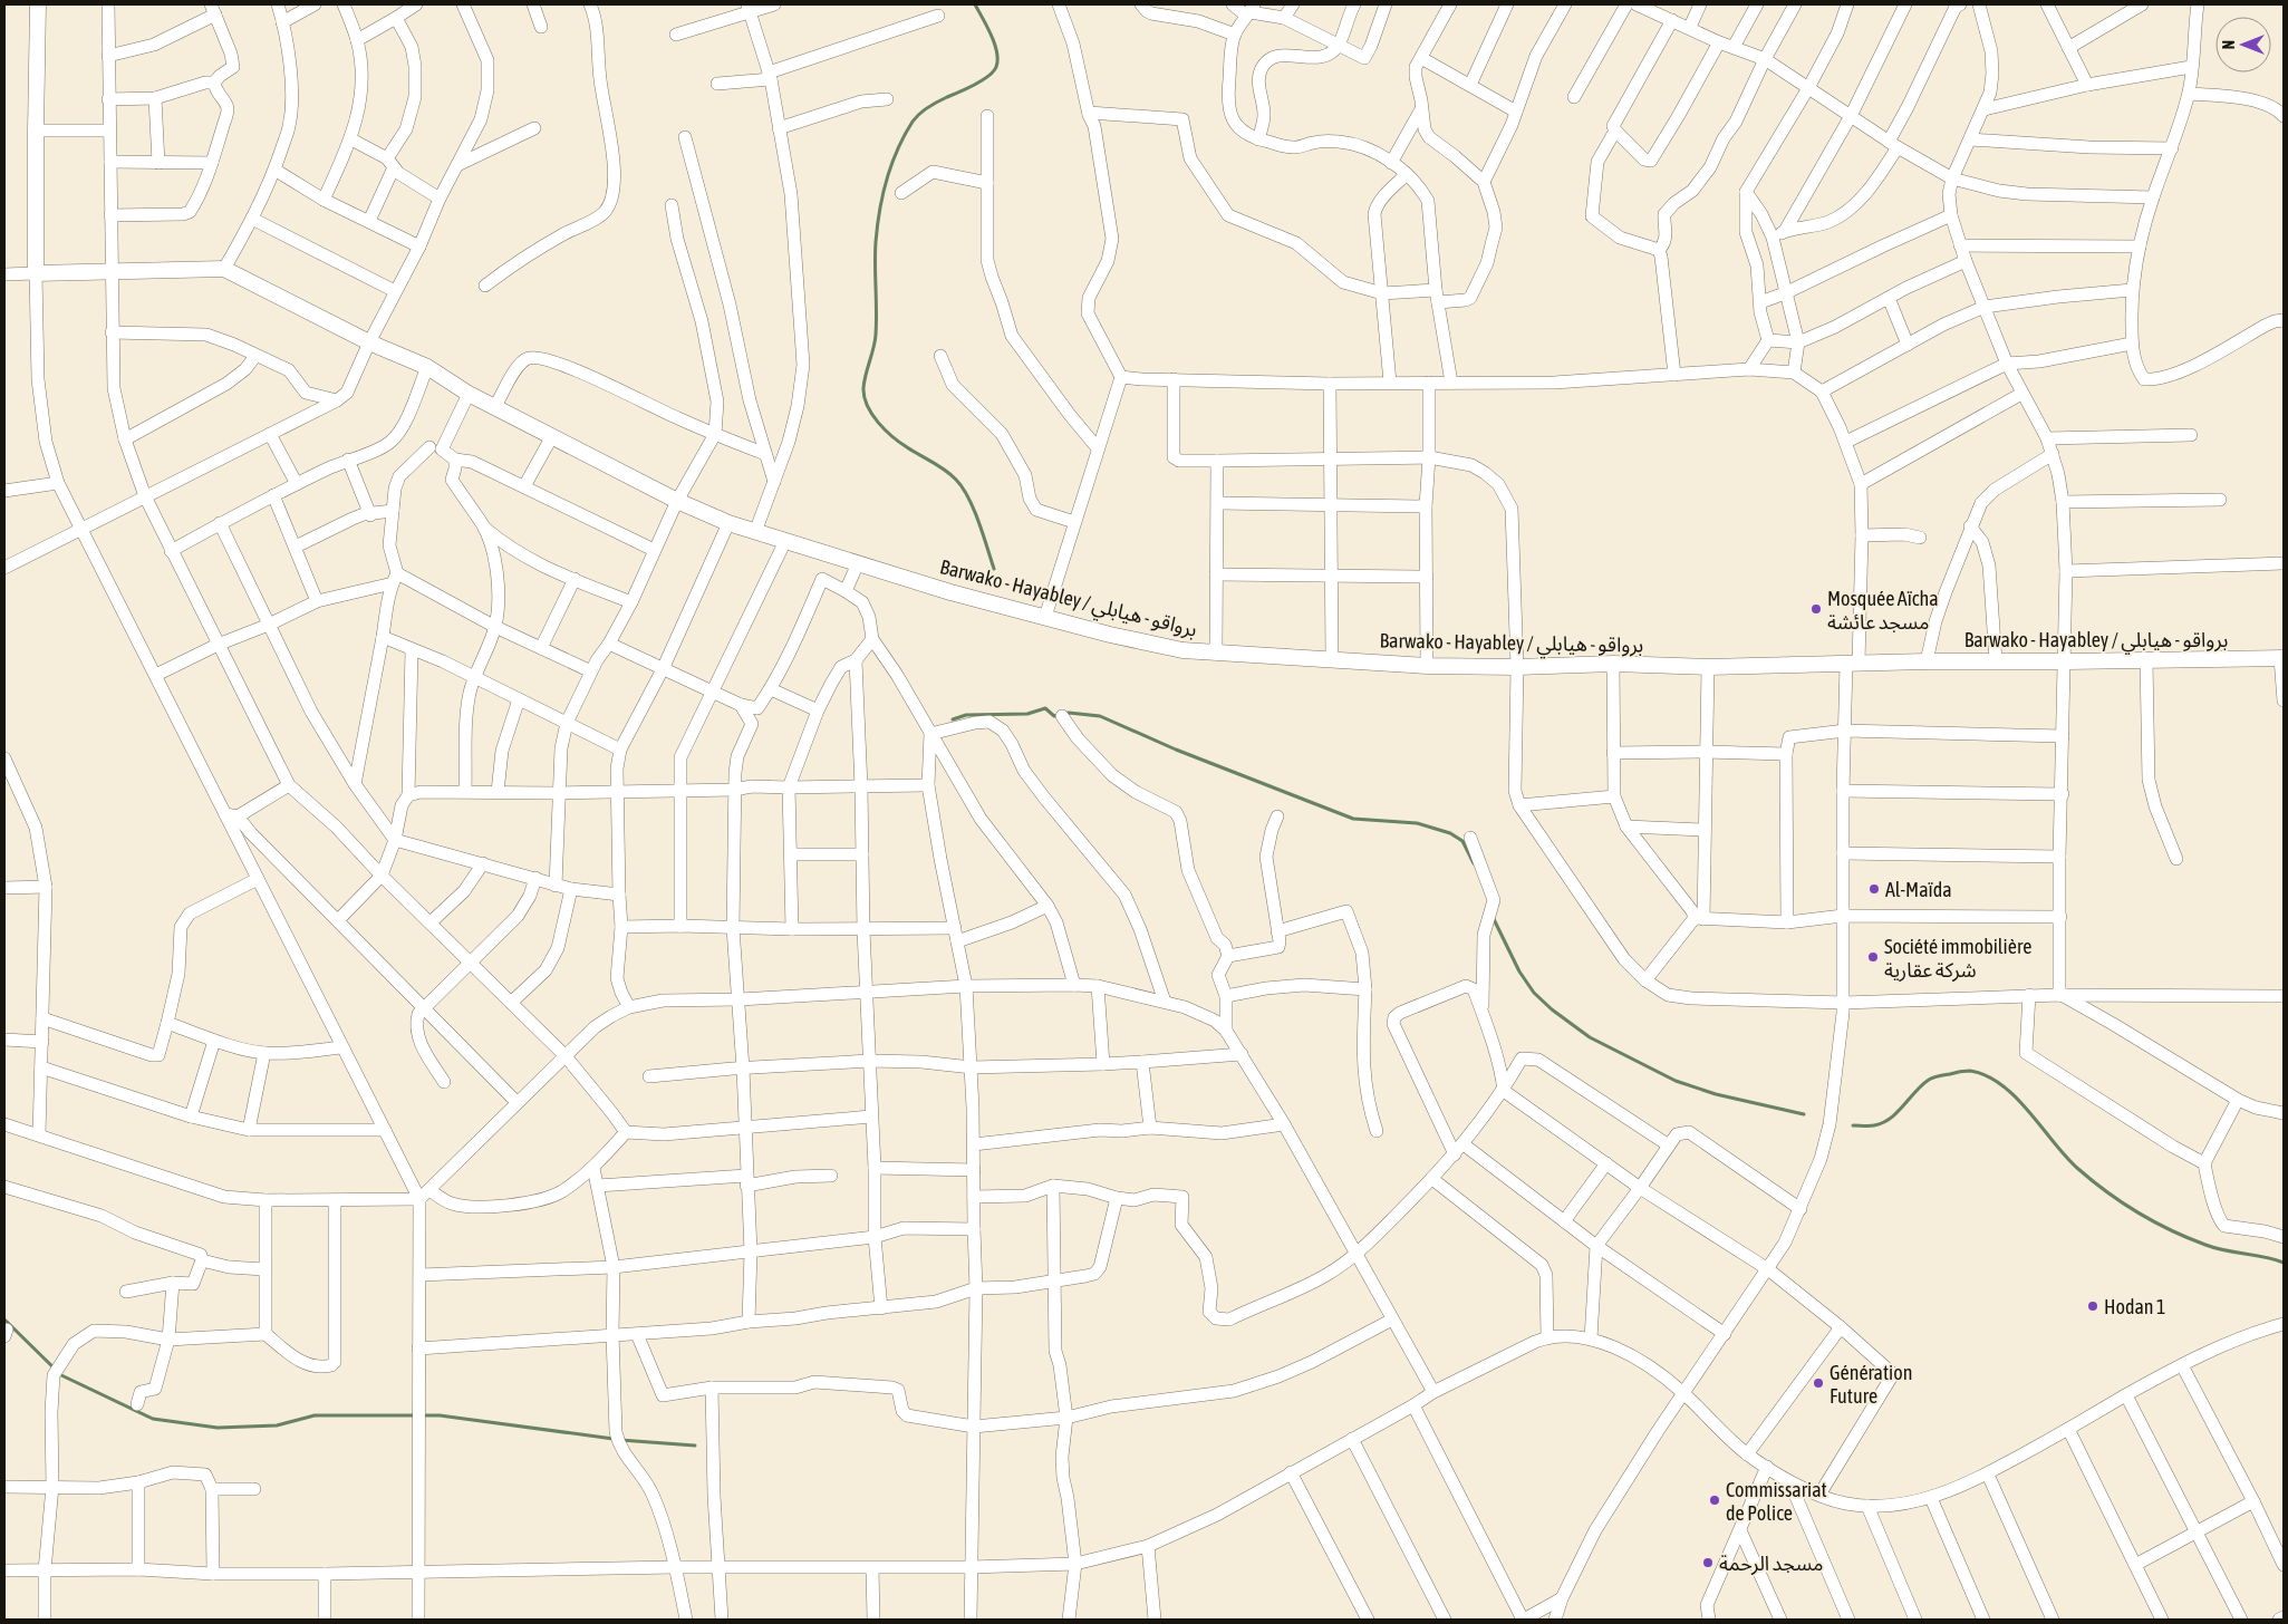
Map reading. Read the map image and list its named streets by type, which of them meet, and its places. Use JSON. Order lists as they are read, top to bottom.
{
  "streets": {
    "main road": ["Barwako - Hayabley / برواقو - هيابلي"]
  },
  "places": [
    "Mosquée Aïcha مسجد عائشة",
    "Al-Maïda",
    "Société immobilière شركة عقارية",
    "Hodan 1",
    "Génération Future",
    "Commissariat de Police",
    "مسجد الرحمة"
  ],
  "north": "left"
}
